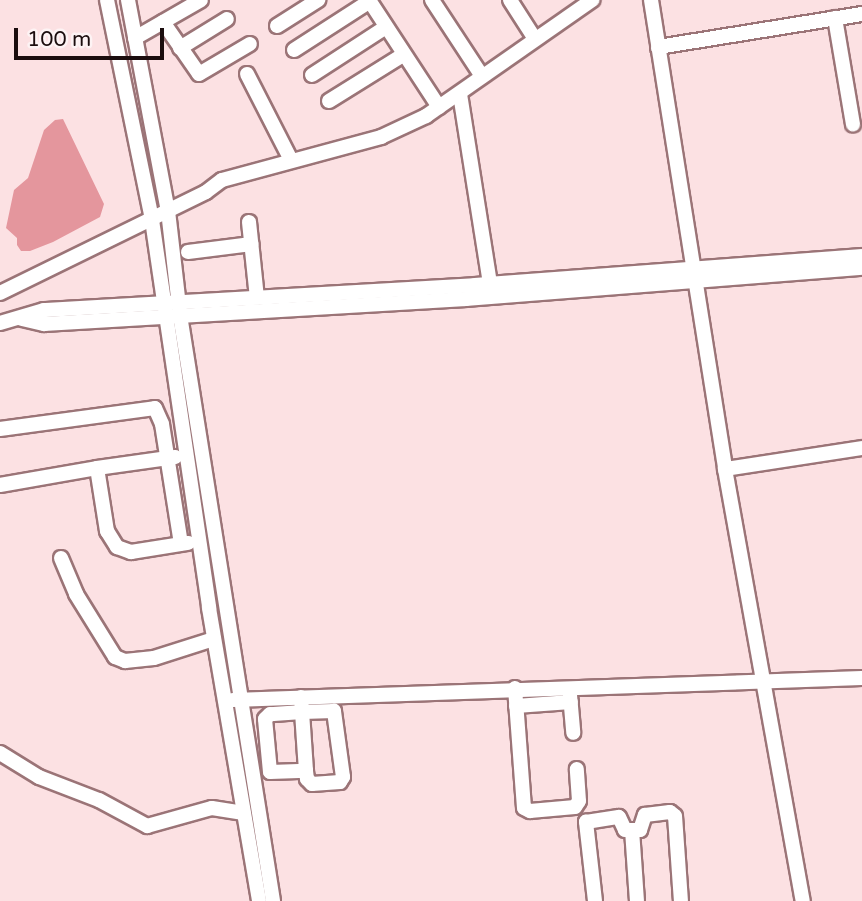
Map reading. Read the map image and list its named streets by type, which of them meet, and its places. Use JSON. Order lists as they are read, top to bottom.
{
  "scale_bar": "100 m"
}
